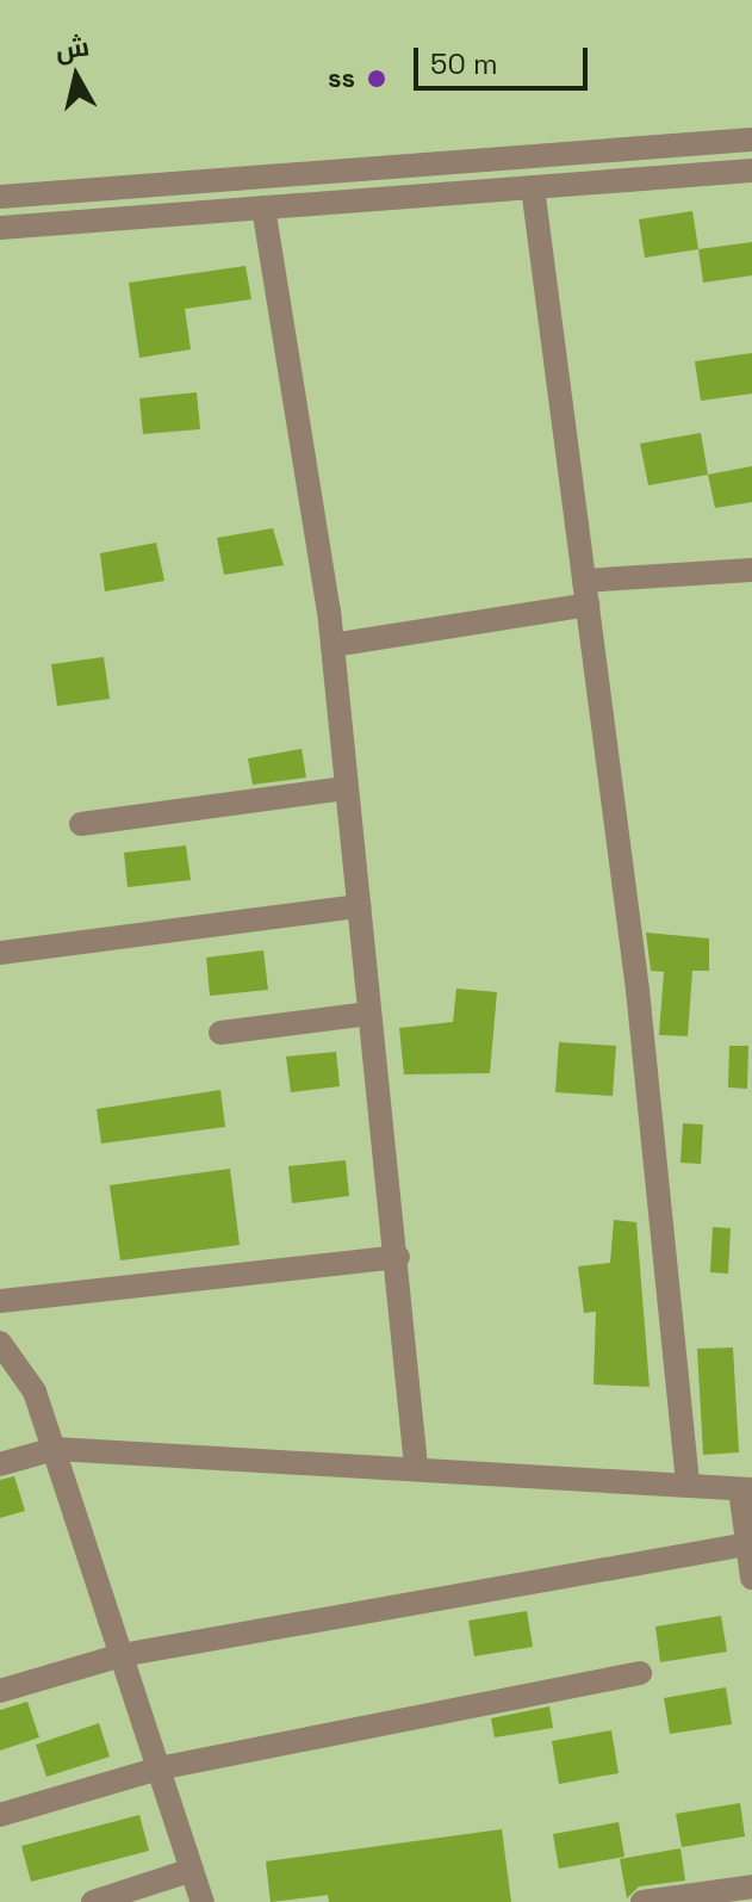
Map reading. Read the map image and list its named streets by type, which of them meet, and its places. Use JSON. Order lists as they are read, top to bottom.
{
  "places": ["ss"],
  "scale_bar": "50 m",
  "north": "top"
}
